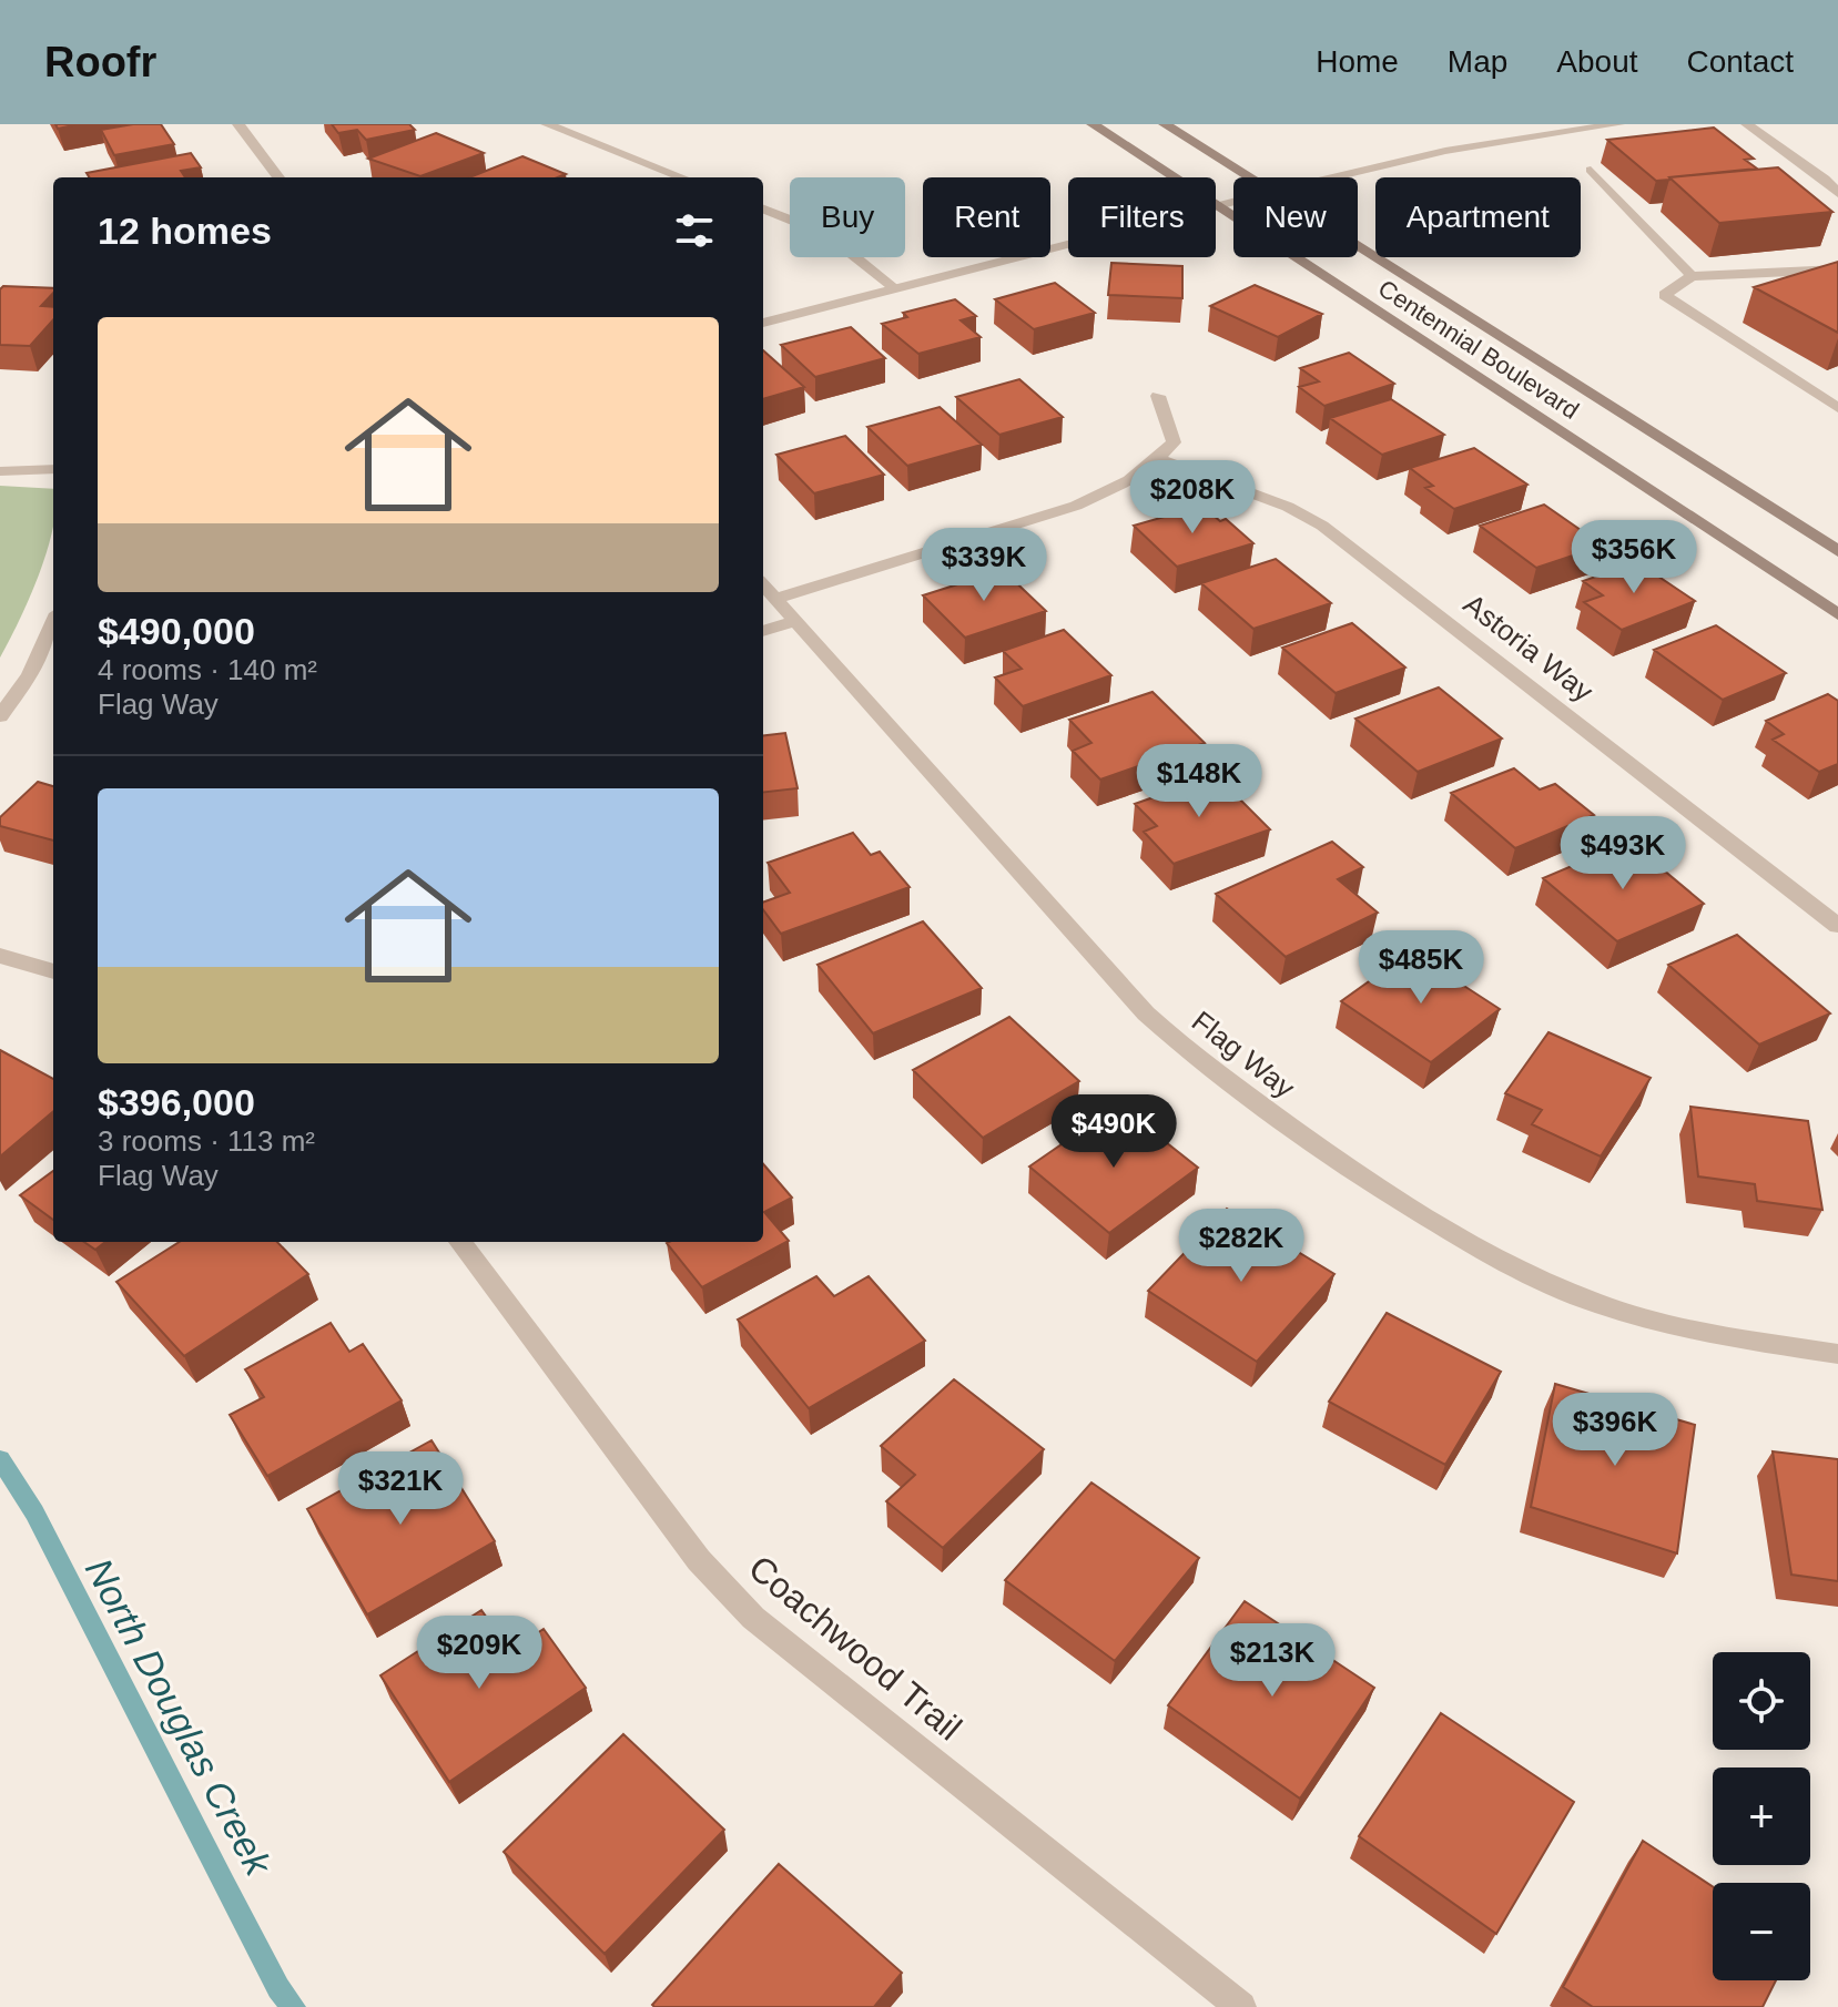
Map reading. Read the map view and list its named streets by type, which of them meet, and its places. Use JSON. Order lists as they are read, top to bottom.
{
  "streets": {
    "main road": ["Centennial Boulevard"],
    "street": ["Astoria Way", "Flag Way", "Coachwood Trail"]
  },
  "water": ["North Douglas Creek"],
  "page": {
    "header": "Roofr",
    "nav": [
      "Home",
      "Map",
      "About",
      "Contact"
    ],
    "chip": [
      "Buy",
      "Rent",
      "Filters",
      "New",
      "Apartment"
    ],
    "heading": "12 homes",
    "list": [
      {
        "name": "$490,000",
        "note": "4 rooms · 140 m² · Flag Way"
      },
      {
        "name": "$396,000",
        "note": "3 rooms · 113 m² · Flag Way"
      }
    ],
    "price": [
      "$208K",
      "$356K",
      "$339K",
      "$148K",
      "$493K",
      "$485K",
      "$490K",
      "$282K",
      "$396K",
      "$321K",
      "$209K",
      "$213K"
    ],
    "map_buttons": ["+", "−"]
  }
}
